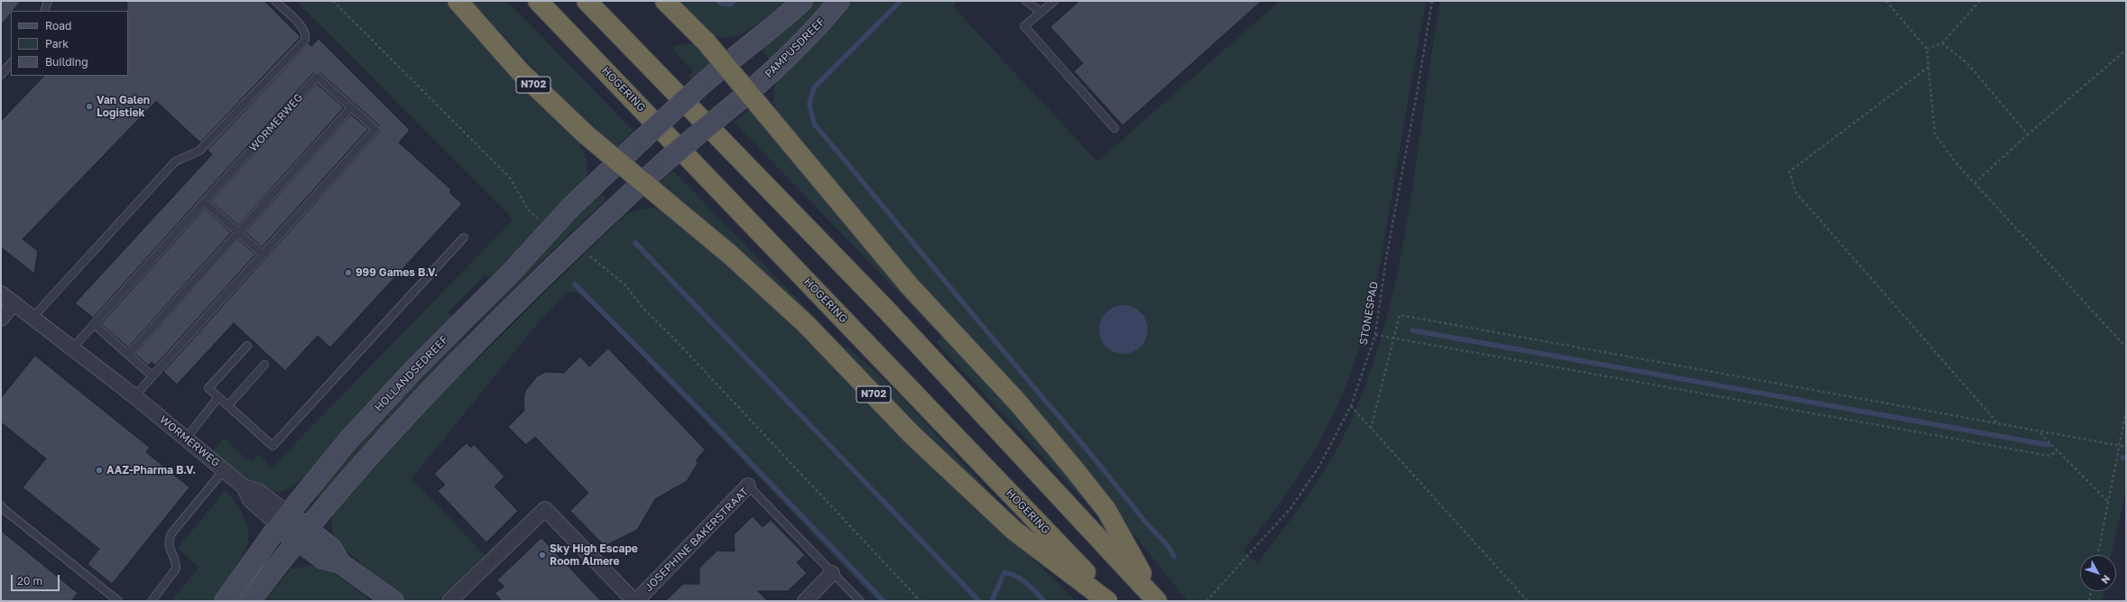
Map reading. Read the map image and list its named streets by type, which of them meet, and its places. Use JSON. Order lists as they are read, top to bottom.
{
  "streets": {
    "highway": ["N702", "HOGERING"],
    "main road": ["PAMPUSDREEF", "HOLLANDSEDREEF"],
    "street": ["WORMERWEG", "JOSEPHINE BAKERSTRAAT"],
    "path": ["STONESPAD"]
  },
  "crossings": [
    ["PAMPUSDREEF", "N702"],
    ["N702", "HOLLANDSEDREEF"],
    ["WORMERWEG", "HOLLANDSEDREEF"]
  ],
  "places": [
    "Van Galen Logistiek",
    "999 Games B.V.",
    "AAZ-Pharma B.V.",
    "Sky High Escape Room Almere"
  ],
  "legend": ["Road", "Park", "Building"],
  "scale_bar": "20 m",
  "north": "bottom right"
}
